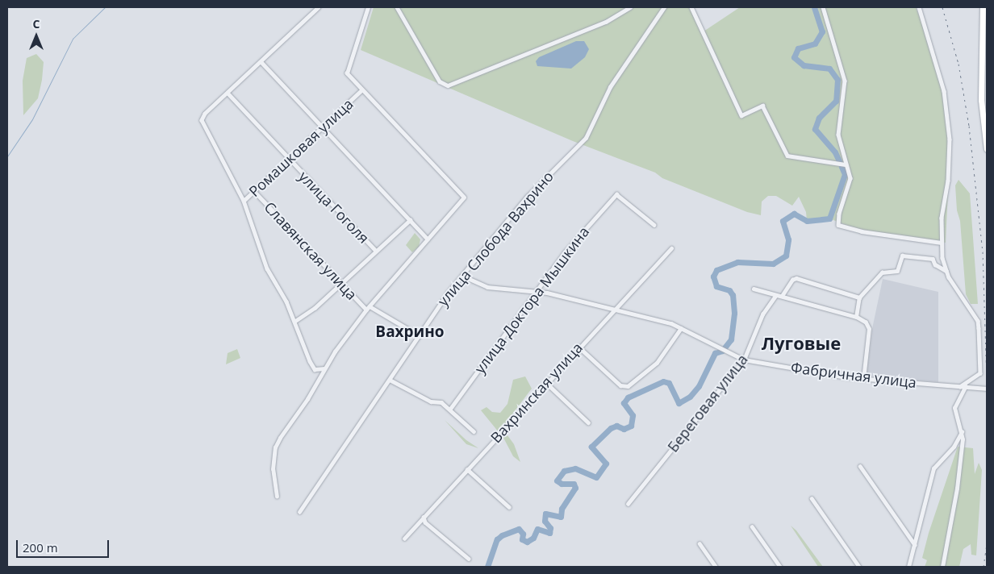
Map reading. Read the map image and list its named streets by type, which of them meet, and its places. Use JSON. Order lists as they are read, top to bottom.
{
  "streets": {
    "street": [
      "Ромашковая улица",
      "улица Гоголя",
      "улица Слобода Вахрино",
      "Славянская улица",
      "улица Доктора Мышкина",
      "Фабричная улица",
      "Вахринская улица",
      "Береговая улица"
    ]
  },
  "crossings": [
    ["Ромашковая улица", "улица Гоголя"],
    ["Ромашковая улица", "Славянская улица"],
    ["улица Слобода Вахрино", "Фабричная улица"],
    ["улица Доктора Мышкина", "Фабричная улица"],
    ["Фабричная улица", "Вахринская улица"],
    ["Фабричная улица", "Береговая улица"]
  ],
  "districts": ["Вахрино", "Луговые"],
  "scale_bar": "200 m",
  "north": "top"
}
